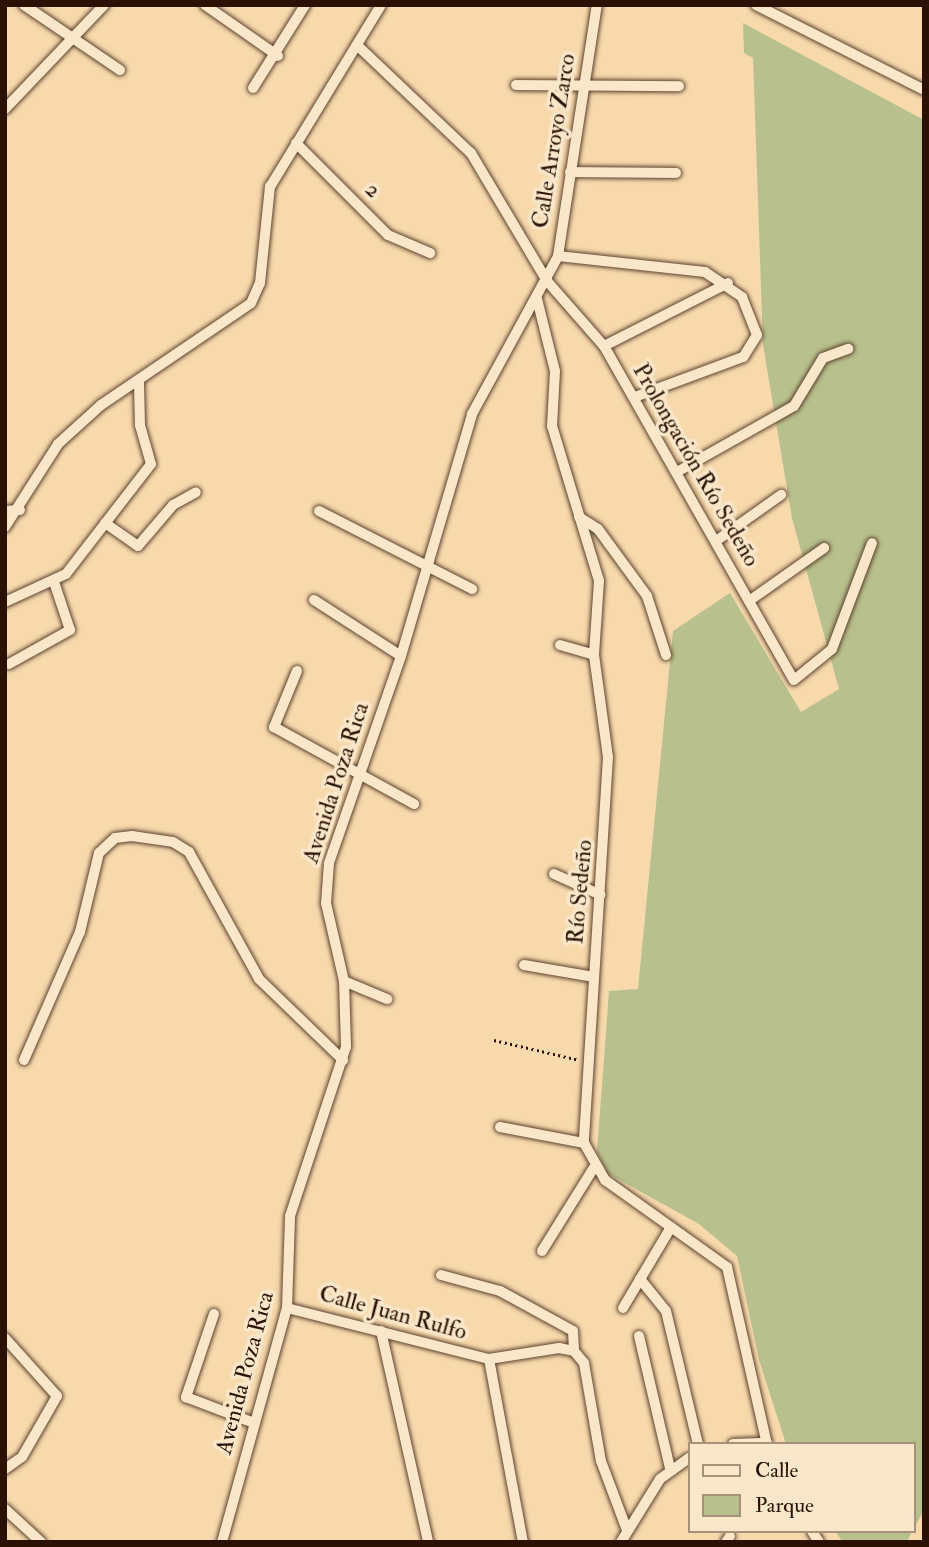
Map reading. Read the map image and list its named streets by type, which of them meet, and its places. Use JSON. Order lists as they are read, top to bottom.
{
  "streets": {
    "street": [
      "Calle Arroyo Zarco",
      "2",
      "Prolongación Río Sedeño",
      "Avenida Poza Rica",
      "Río Sedeño",
      "Calle Juan Rulfo"
    ]
  },
  "crossings": [
    ["Calle Arroyo Zarco", "Prolongación Río Sedeño"],
    ["Avenida Poza Rica", "Río Sedeño"],
    ["Avenida Poza Rica", "Calle Juan Rulfo"]
  ],
  "legend": ["Calle", "Parque"]
}
